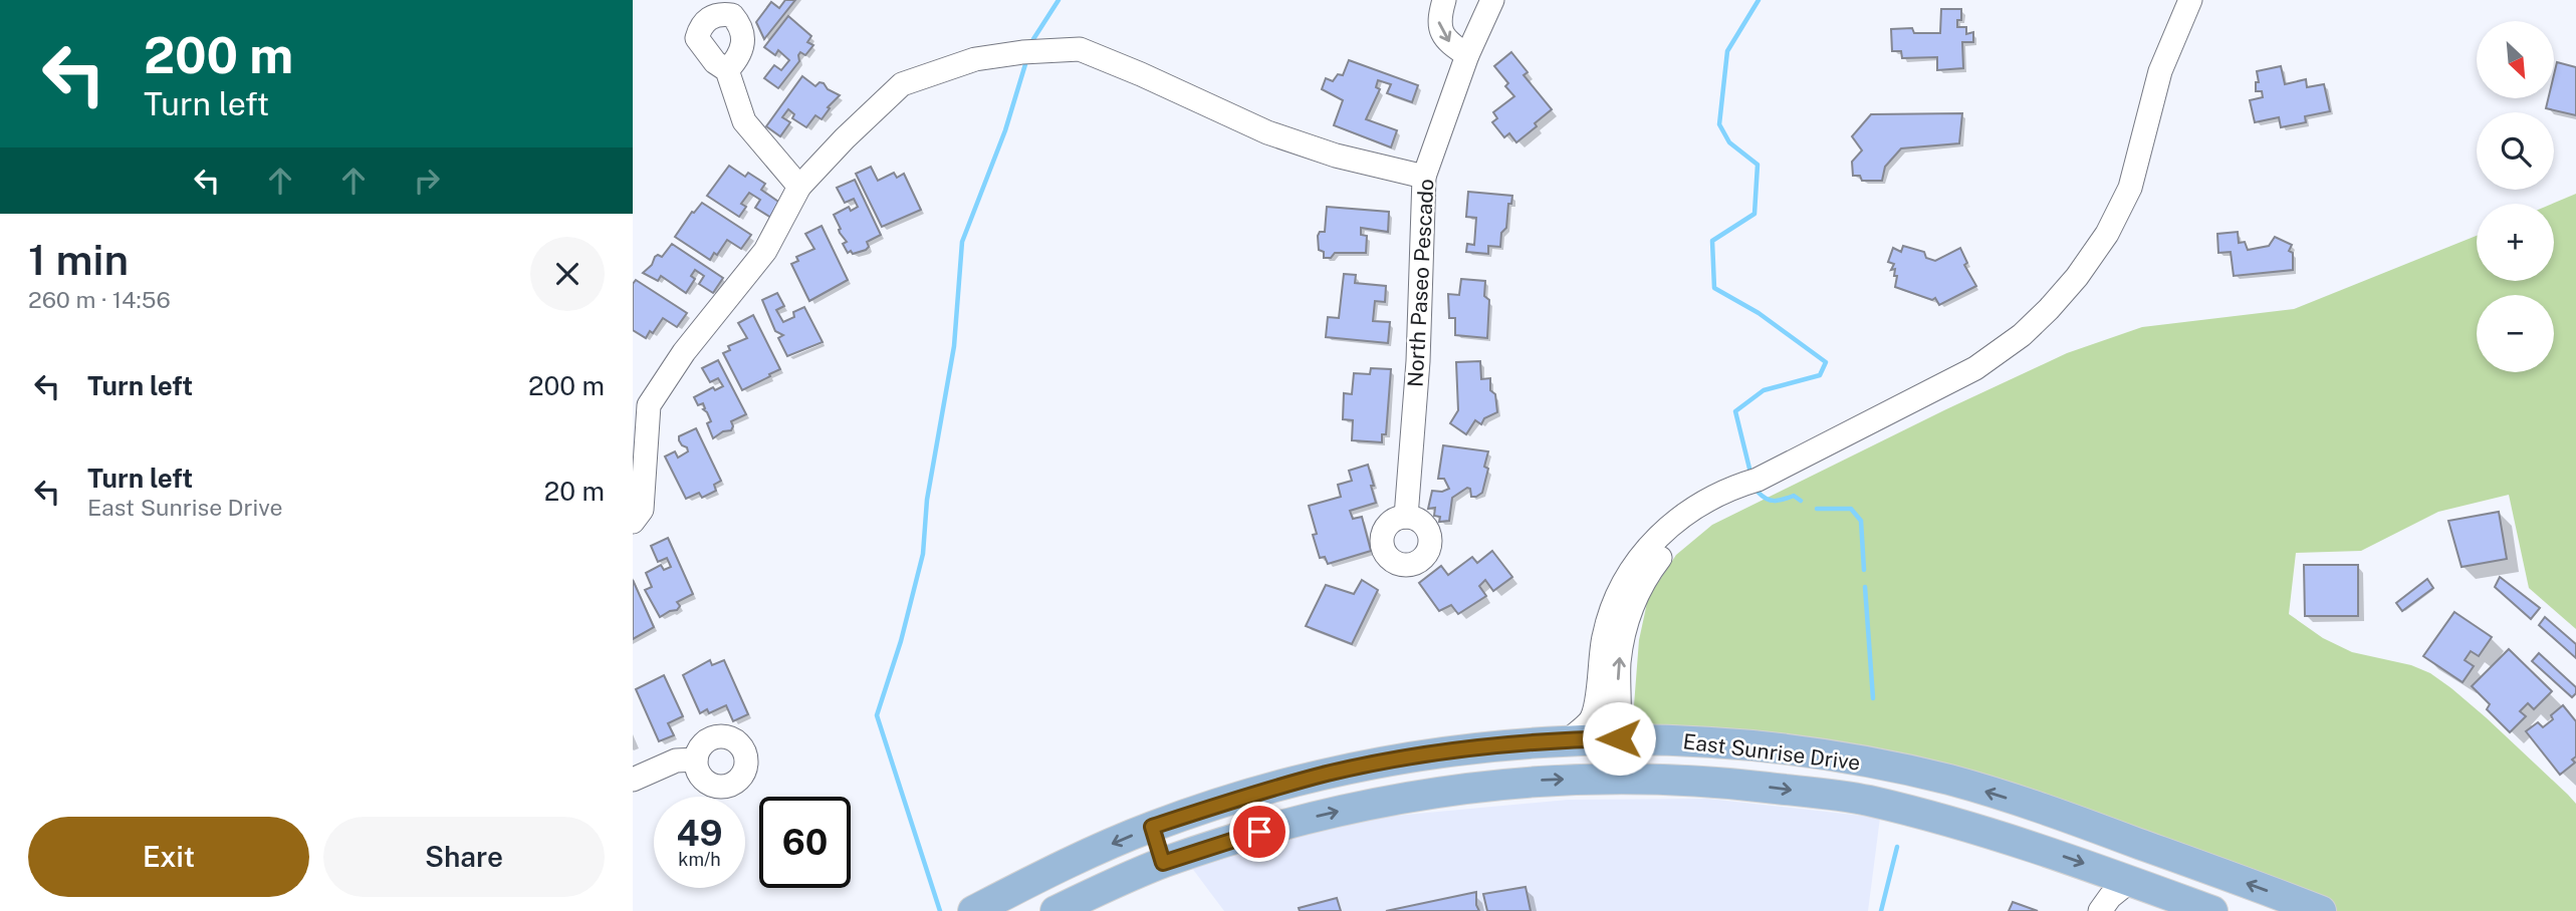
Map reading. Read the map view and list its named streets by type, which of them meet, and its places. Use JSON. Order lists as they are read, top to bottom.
{
  "streets": {
    "main road": ["East Sunrise Drive"],
    "street": ["North Paseo Pescado"]
  },
  "north": "bottom right",
  "page": {
    "turn": ["200 m", "Turn left"],
    "map_buttons": ["+", "−"],
    "heading": ["1 min", "260 m · 14:56"],
    "list": [
      {
        "name": "Turn left",
        "value": "200 m"
      },
      {
        "name": "Turn left",
        "note": "East Sunrise Drive",
        "value": "20 m"
      }
    ],
    "speed": "49 km/h",
    "limit": "60",
    "buttons": ["Exit", "Share"]
  }
}
